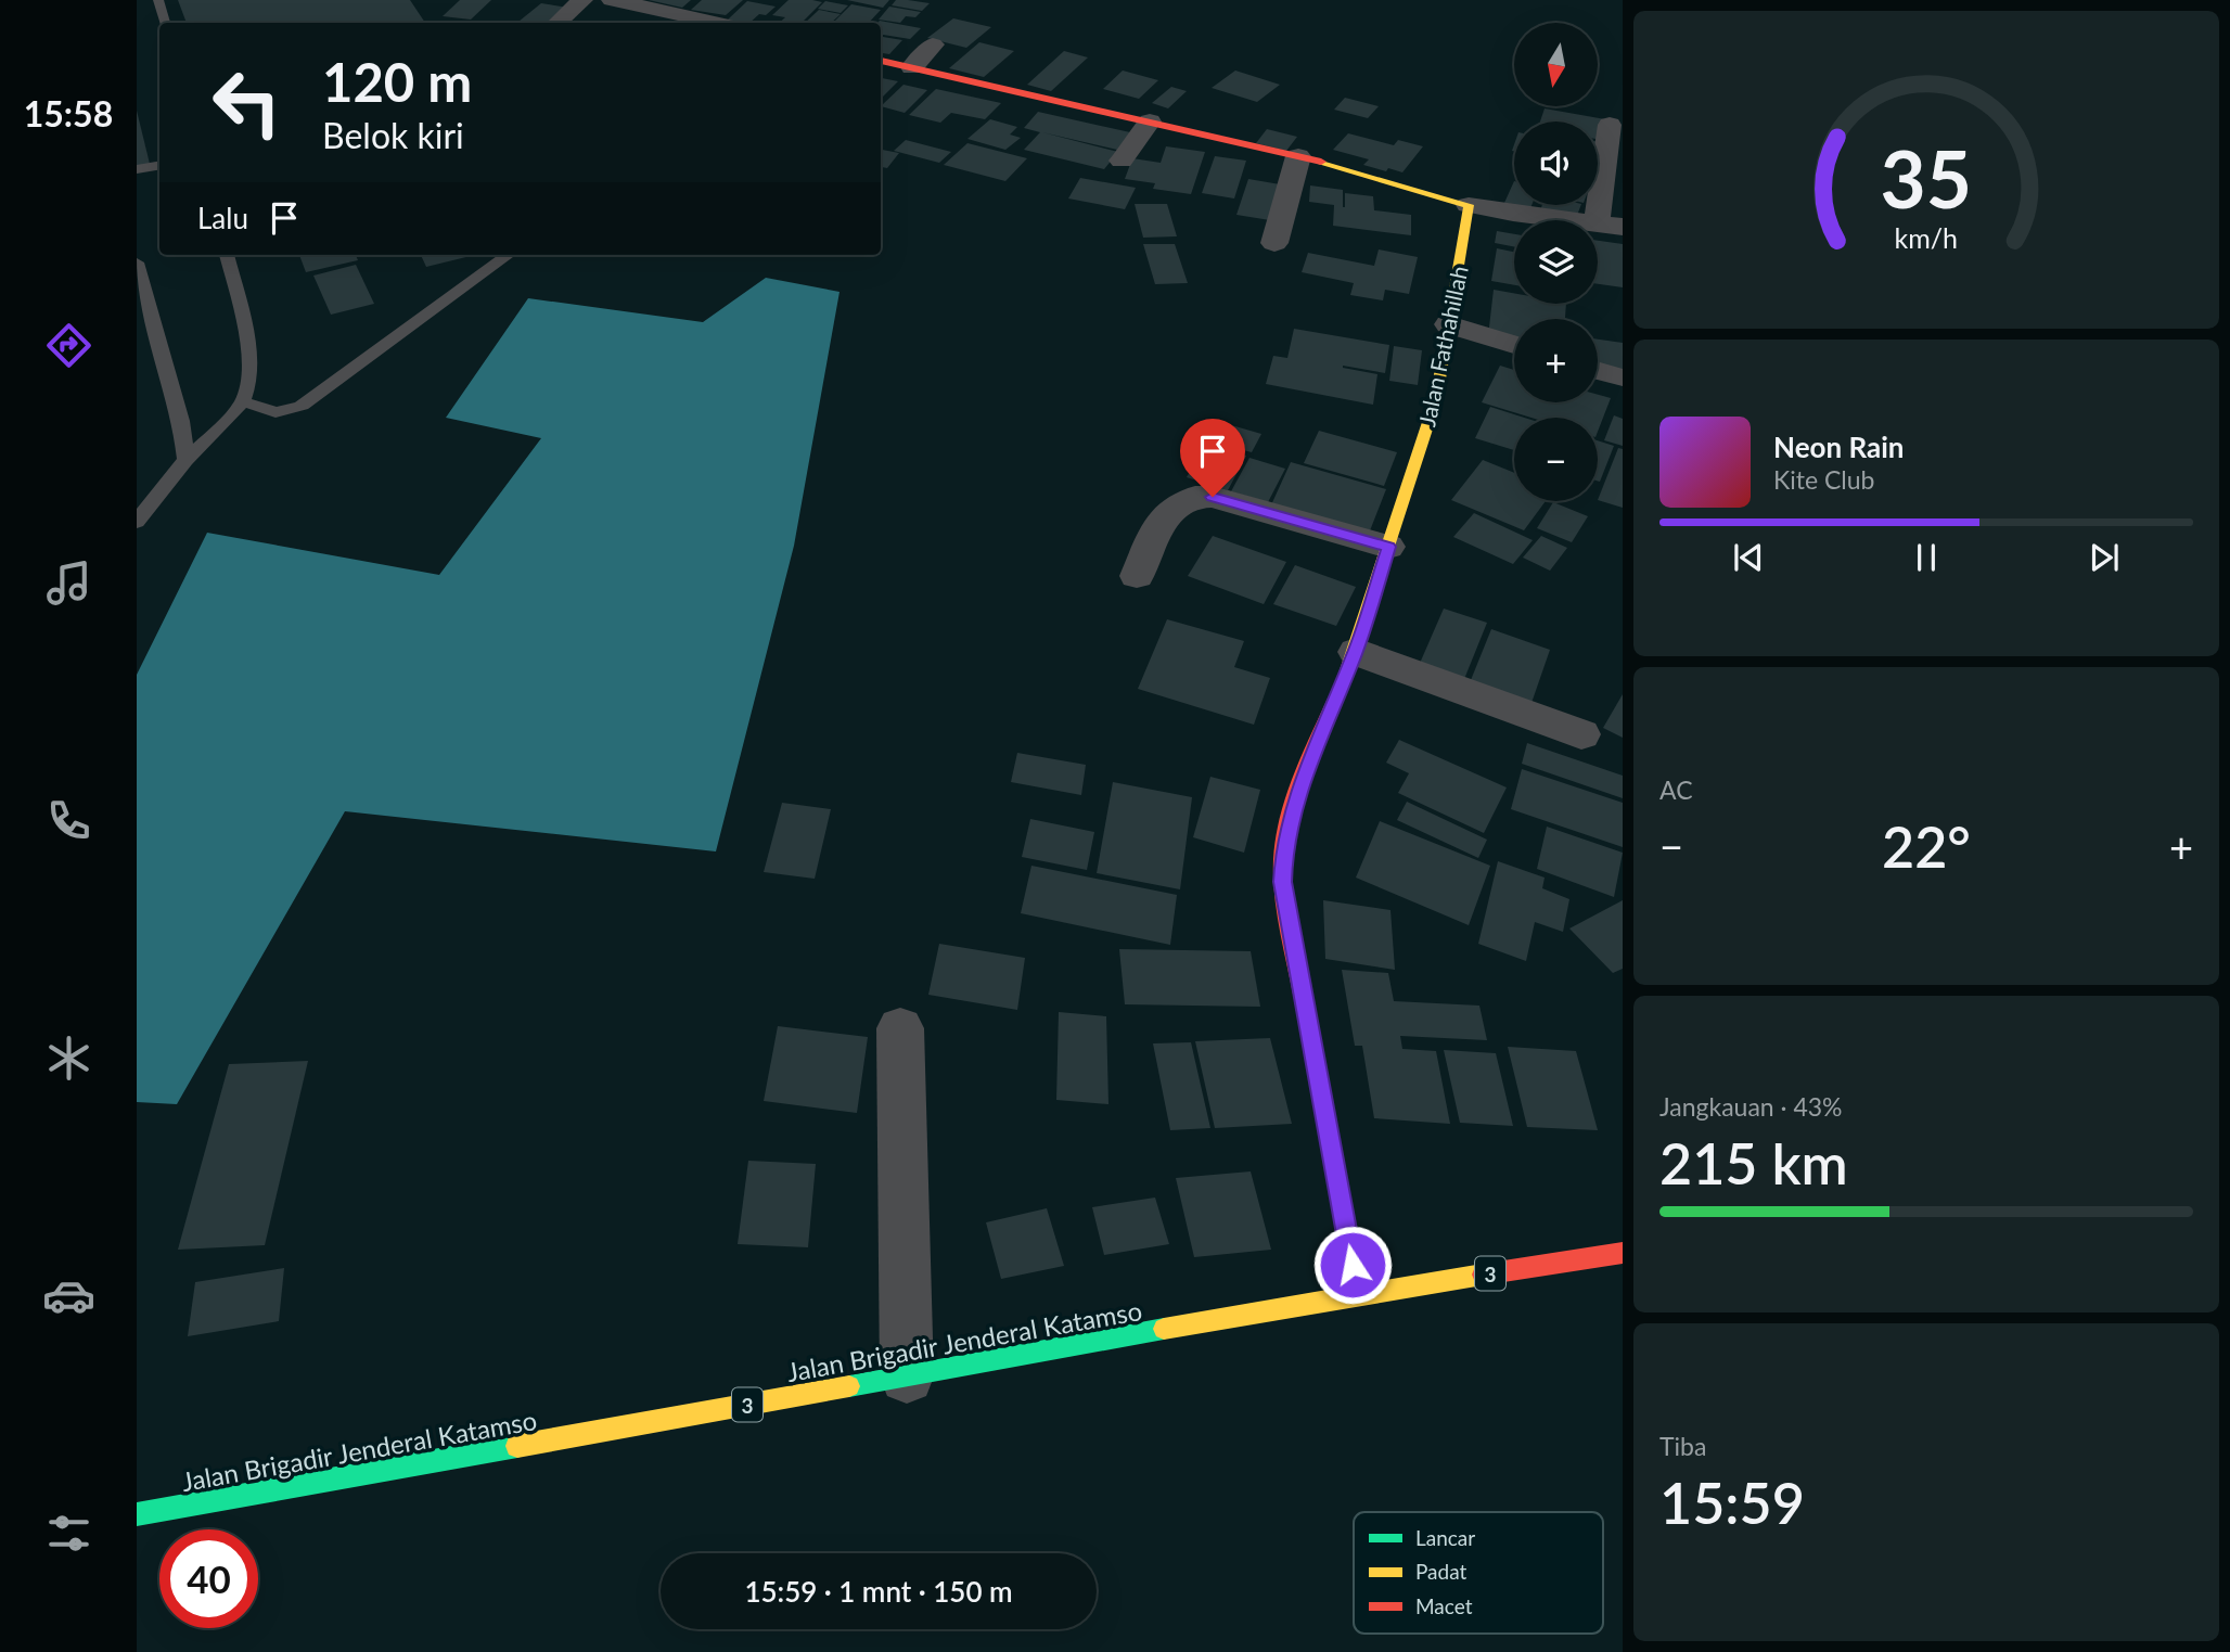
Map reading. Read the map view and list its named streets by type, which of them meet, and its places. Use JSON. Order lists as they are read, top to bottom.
{
  "streets": {
    "main road": ["Jalan Fathahillah", "3", "Jalan Brigadir Jenderal Katamso"]
  },
  "crossings": [
    ["Jalan Fathahillah", "Jalan Brigadir Jenderal Katamso"]
  ],
  "legend": ["Lancar", "Padat", "Macet"],
  "north": "bottom",
  "page": {
    "tabs": "15:58",
    "map_buttons": ["+", "−"],
    "turn": ["120 m", "Belok kiri"],
    "then": "Lalu",
    "song": ["Neon Rain", "Kite Club"],
    "tile": [
      "AC",
      ["Jangkauan · 43%", "215 km"],
      ["Tiba", "15:59"]
    ],
    "heat": ["−", "22°", "+"],
    "limit": "40",
    "trip": "15:59 · 1 mnt · 150 m",
    "gauge": ["35", "km/h"]
  }
}
